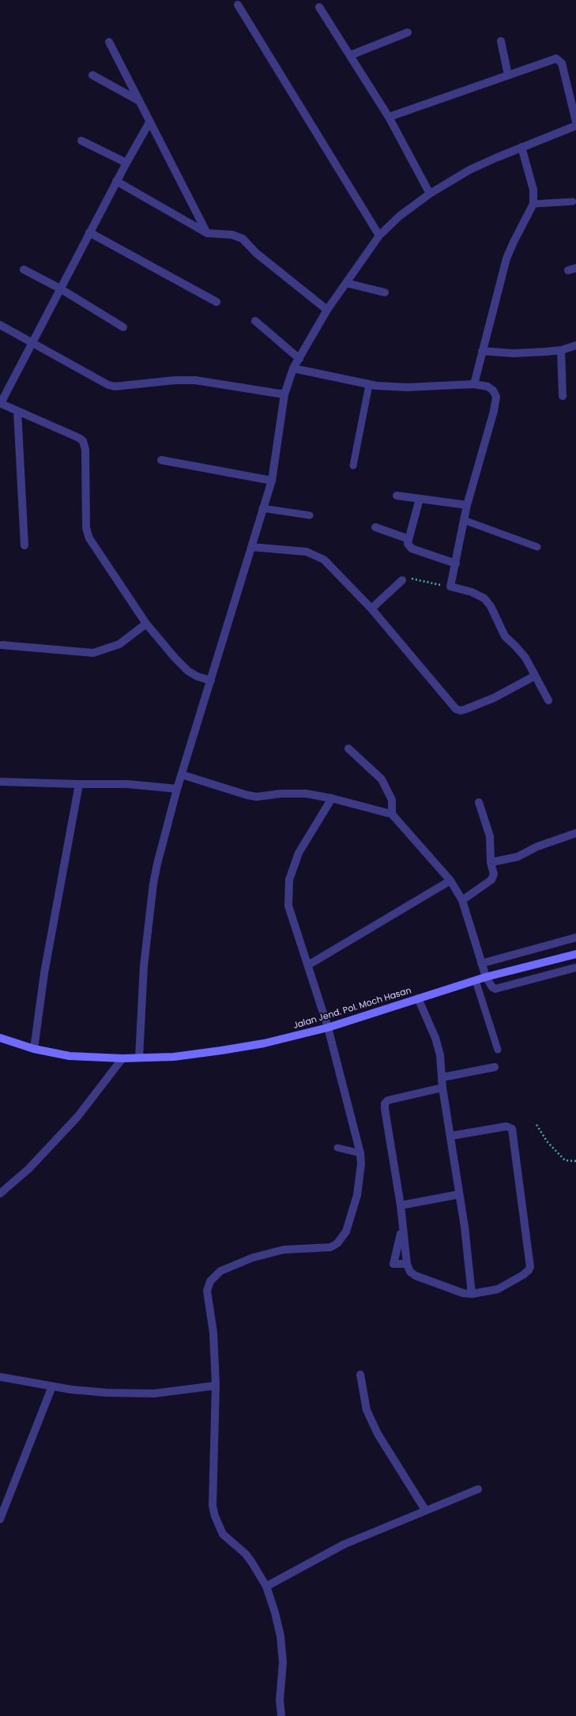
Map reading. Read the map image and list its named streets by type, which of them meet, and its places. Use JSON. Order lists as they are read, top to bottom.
{
  "streets": {
    "main road": ["Jalan Jend. Pol. Moch Hasan"]
  }
}
